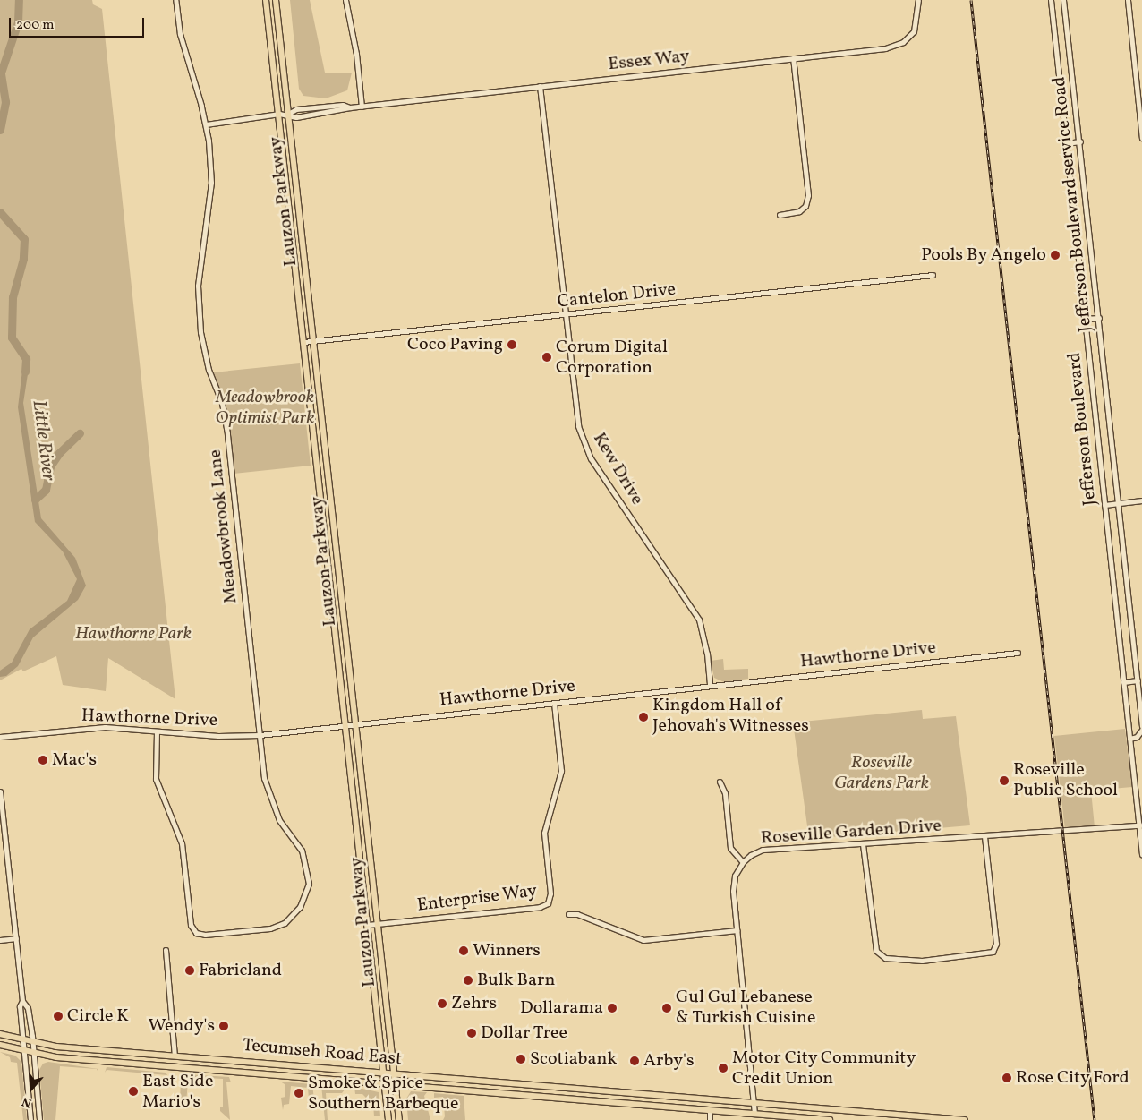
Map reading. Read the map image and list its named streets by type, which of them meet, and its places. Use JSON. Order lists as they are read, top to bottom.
{
  "streets": {
    "main road": ["Lauzon Parkway", "Tecumseh Road East"],
    "street": [
      "Essex Way",
      "Jefferson Boulevard service Road",
      "Cantelon Drive",
      "Jefferson Boulevard",
      "Kew Drive",
      "Meadowbrook Lane",
      "Hawthorne Drive",
      "Roseville Garden Drive",
      "Enterprise Way"
    ]
  },
  "crossings": [
    ["Essex Way", "Lauzon Parkway"],
    ["Essex Way", "Kew Drive"],
    ["Essex Way", "Meadowbrook Lane"],
    ["Lauzon Parkway", "Cantelon Drive"],
    ["Lauzon Parkway", "Hawthorne Drive"],
    ["Lauzon Parkway", "Enterprise Way"],
    ["Lauzon Parkway", "Tecumseh Road East"],
    ["Cantelon Drive", "Kew Drive"],
    ["Jefferson Boulevard", "Roseville Garden Drive"],
    ["Kew Drive", "Hawthorne Drive"],
    ["Meadowbrook Lane", "Hawthorne Drive"],
    ["Hawthorne Drive", "Enterprise Way"],
    ["Roseville Garden Drive", "Tecumseh Road East"]
  ],
  "water": ["Little River"],
  "parks": ["Meadowbrook Optimist Park", "Hawthorne Park", "Roseville Gardens Park"],
  "places": [
    "Pools By Angelo",
    "Coco Paving",
    "Corum Digital Corporation",
    "Kingdom Hall of Jehovah's Witnesses",
    "Mac's",
    "Roseville Public School",
    "Winners",
    "Fabricland",
    "Bulk Barn",
    "Zehrs",
    "Dollarama",
    "Gul Gul Lebanese & Turkish Cuisine",
    "Circle K",
    "Wendy's",
    "Dollar Tree",
    "Scotiabank",
    "Arby's",
    "Motor City Community Credit Union",
    "Rose City Ford",
    "East Side Mario's",
    "Smoke & Spice Southern Barbeque"
  ],
  "scale_bar": "200 m",
  "north": "bottom"
}
